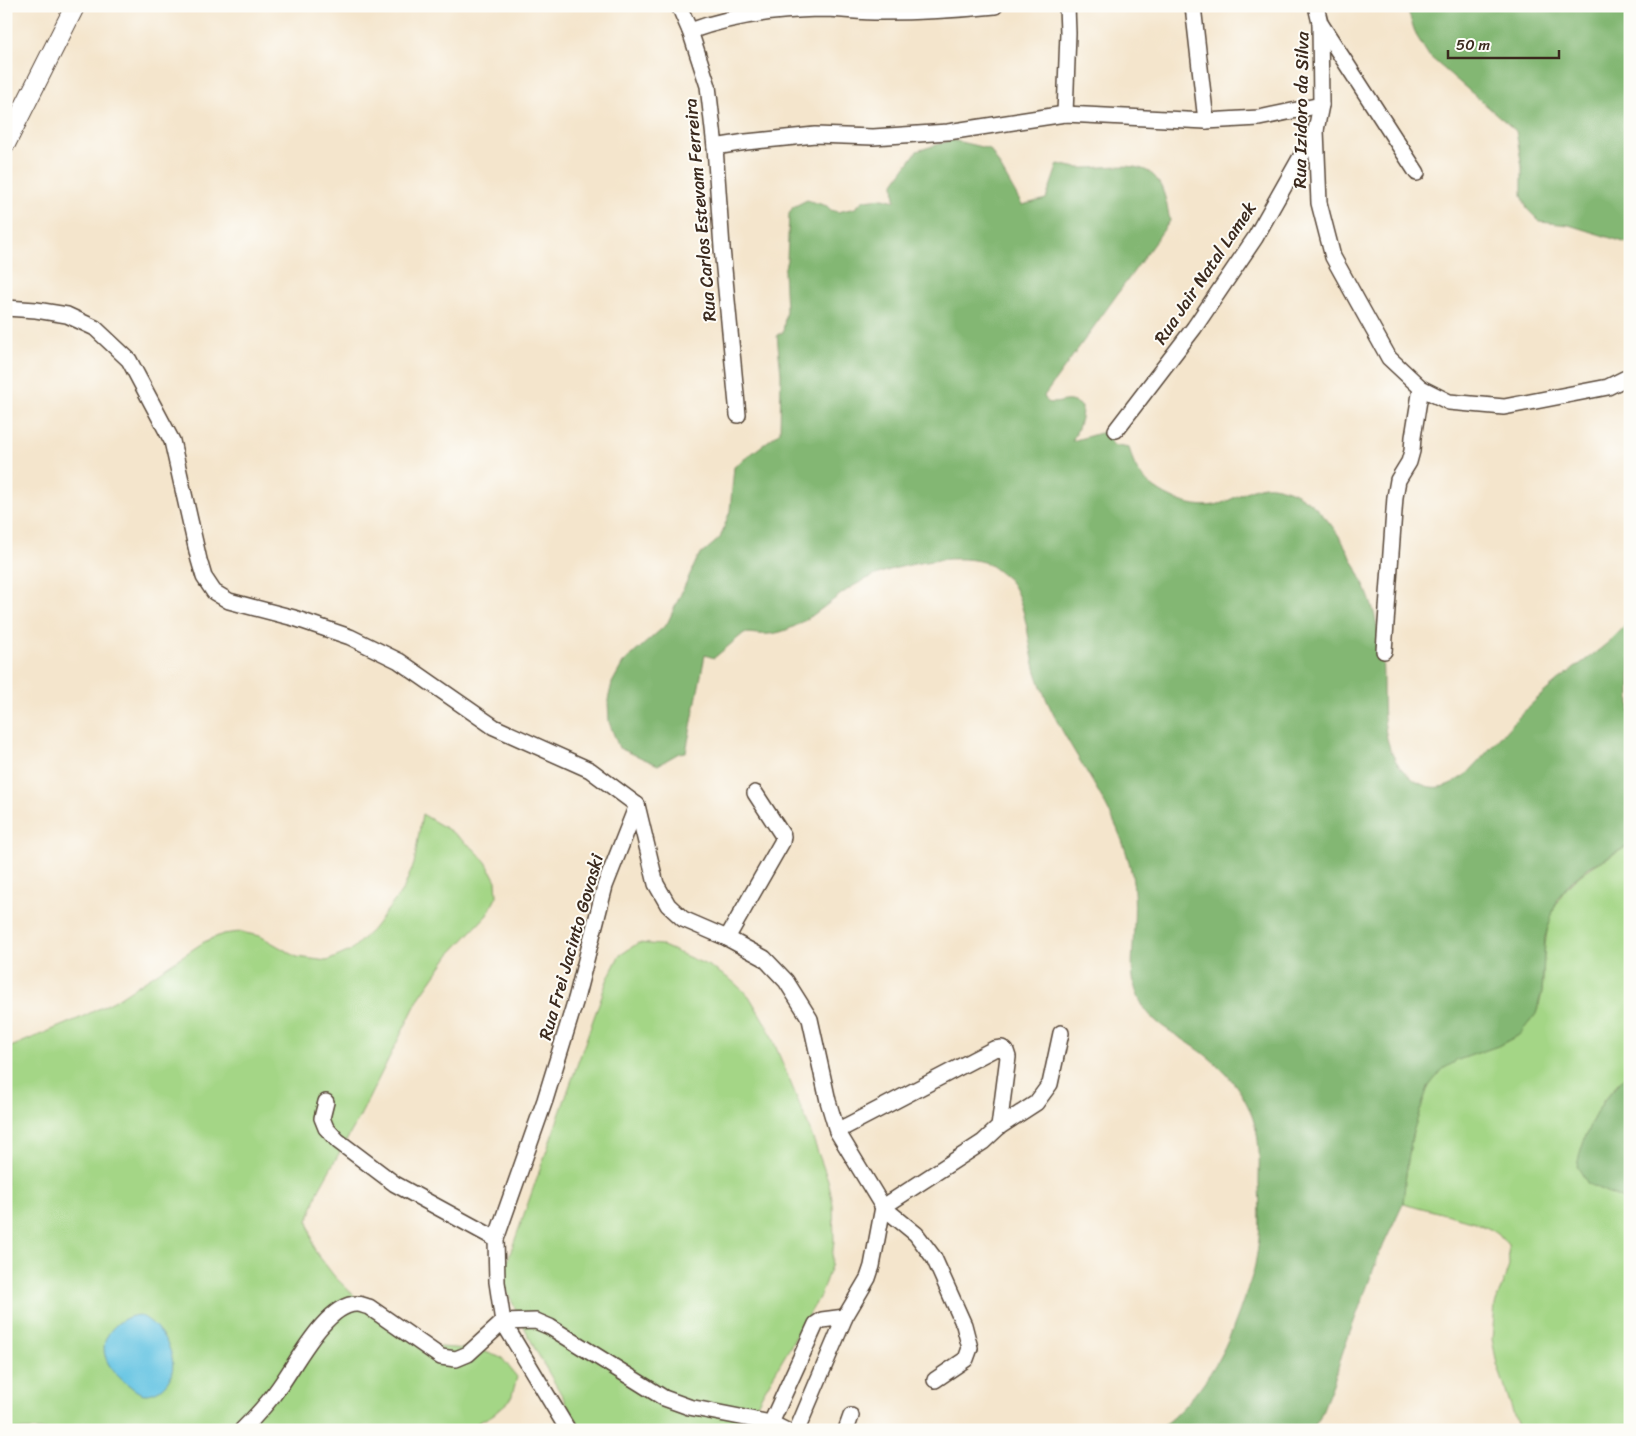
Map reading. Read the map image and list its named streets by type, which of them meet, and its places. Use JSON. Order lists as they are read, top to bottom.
{
  "streets": {
    "street": [
      "Rua Izidoro da Silva",
      "Rua Carlos Estevam Ferreira",
      "Rua Jair Natal Lamek",
      "Rua Frei Jacinto Govaski"
    ]
  },
  "crossings": [
    ["Rua Izidoro da Silva", "Rua Jair Natal Lamek"]
  ],
  "scale_bar": "50 m"
}
